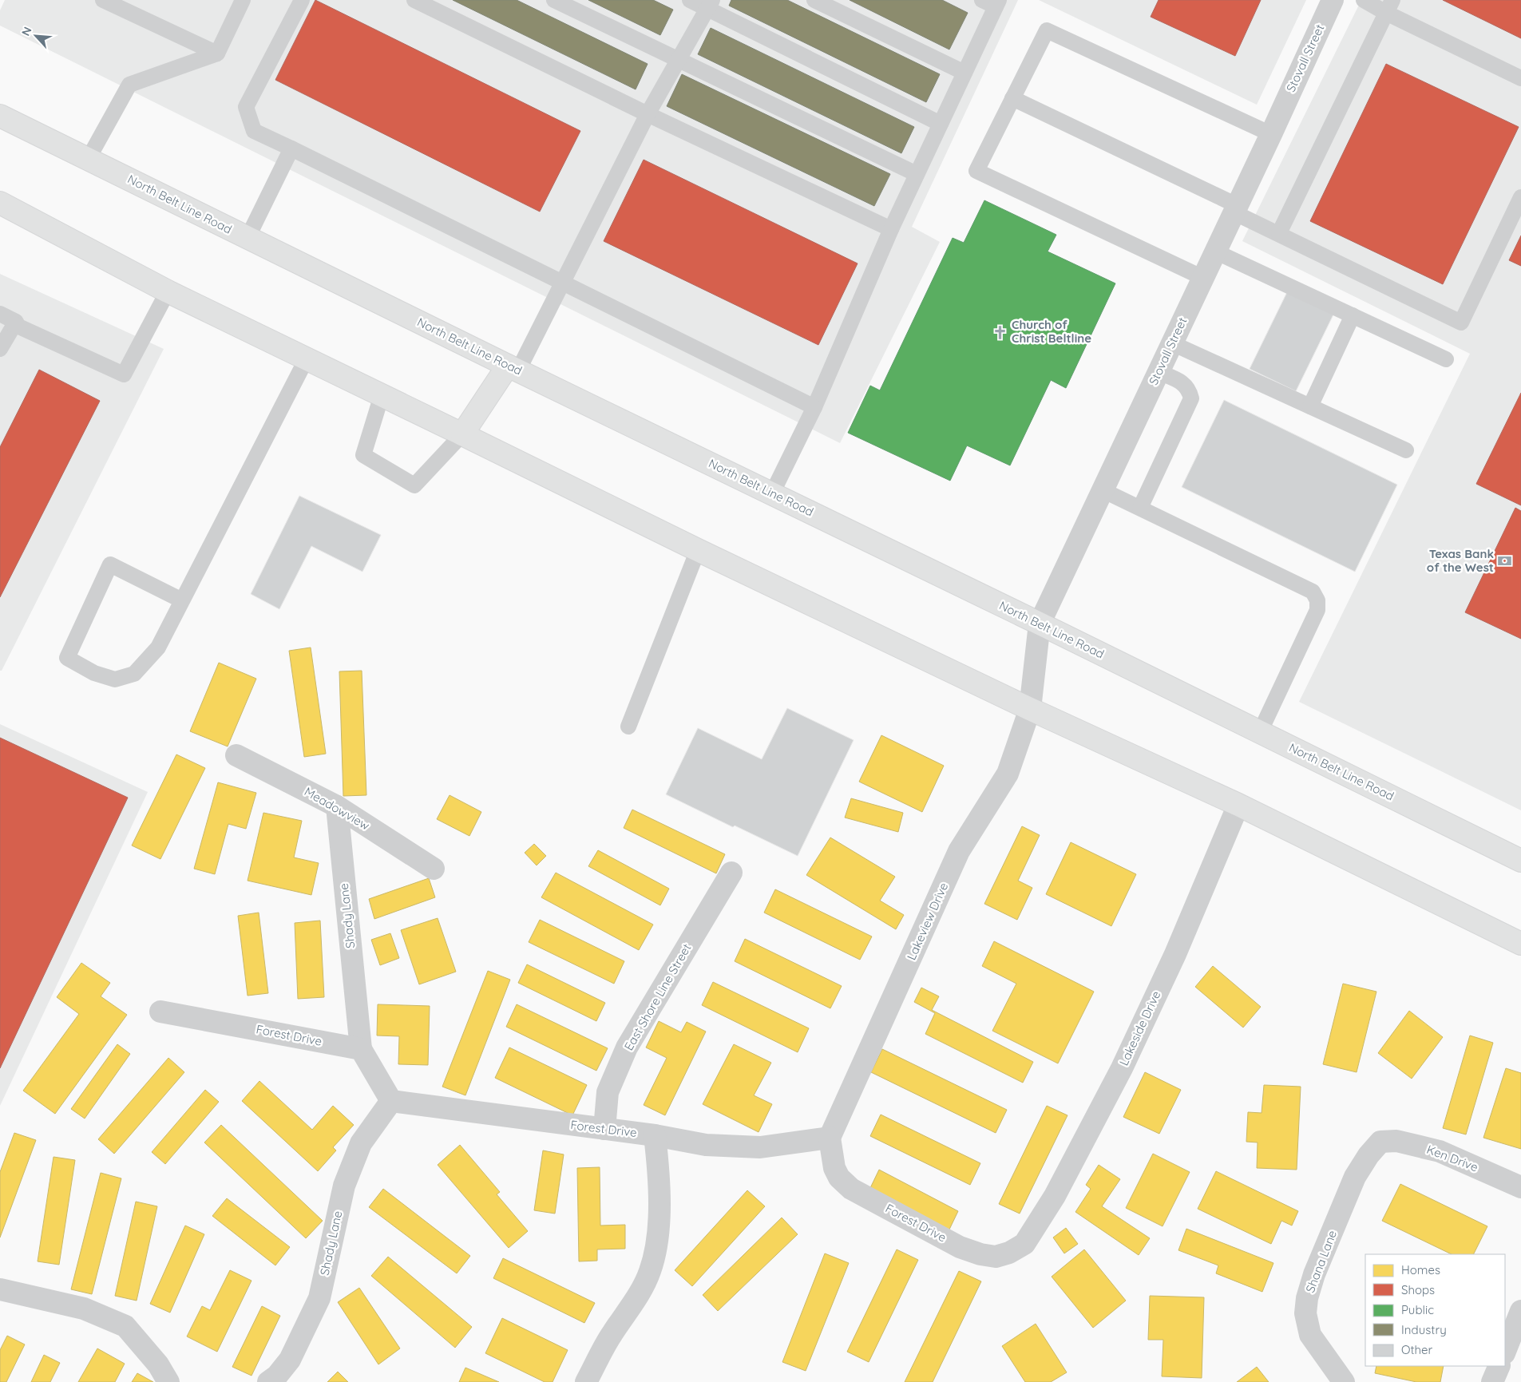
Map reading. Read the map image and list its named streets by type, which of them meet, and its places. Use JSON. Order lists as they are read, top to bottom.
{
  "streets": {
    "main road": ["North Belt Line Road"],
    "street": [
      "Stovall Street",
      "Meadowview",
      "Shady Lane",
      "Lakeview Drive",
      "East Shore Line Street",
      "Lakeside Drive",
      "Forest Drive",
      "Ken Drive",
      "Shana Lane"
    ]
  },
  "crossings": [
    ["Stovall Street", "North Belt Line Road"],
    ["Stovall Street", "Lakeview Drive"],
    ["Meadowview", "Shady Lane"],
    ["Shady Lane", "Forest Drive"],
    ["Lakeview Drive", "Forest Drive"],
    ["East Shore Line Street", "Forest Drive"],
    ["Lakeside Drive", "Forest Drive"],
    ["Ken Drive", "Shana Lane"]
  ],
  "places": {
    "church": ["Church of Christ Beltline"],
    "bank": ["Texas Bank of the West"]
  },
  "legend": [
    "Homes",
    "Shops",
    "Public",
    "Industry",
    "Other"
  ],
  "north": "top left"
}
